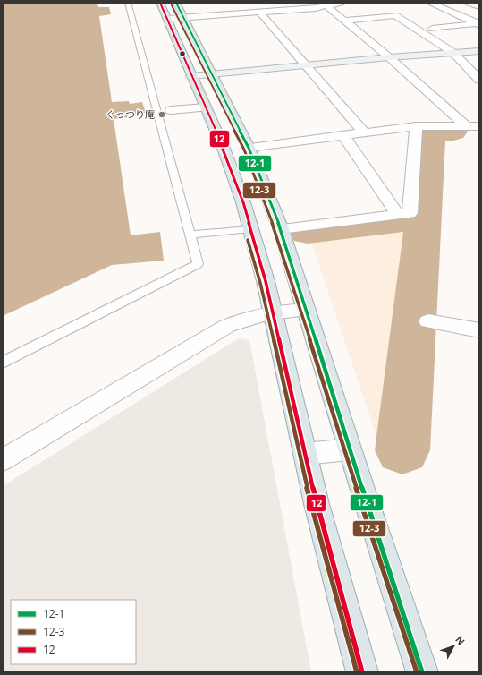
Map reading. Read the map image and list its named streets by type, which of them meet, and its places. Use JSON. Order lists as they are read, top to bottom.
{
  "places": ["ぐっつり庵"],
  "lines": ["transit line 12-1", "transit line 12", "transit line 12-3"],
  "legend": ["12-1", "12-3", "12"],
  "north": "top right"
}
